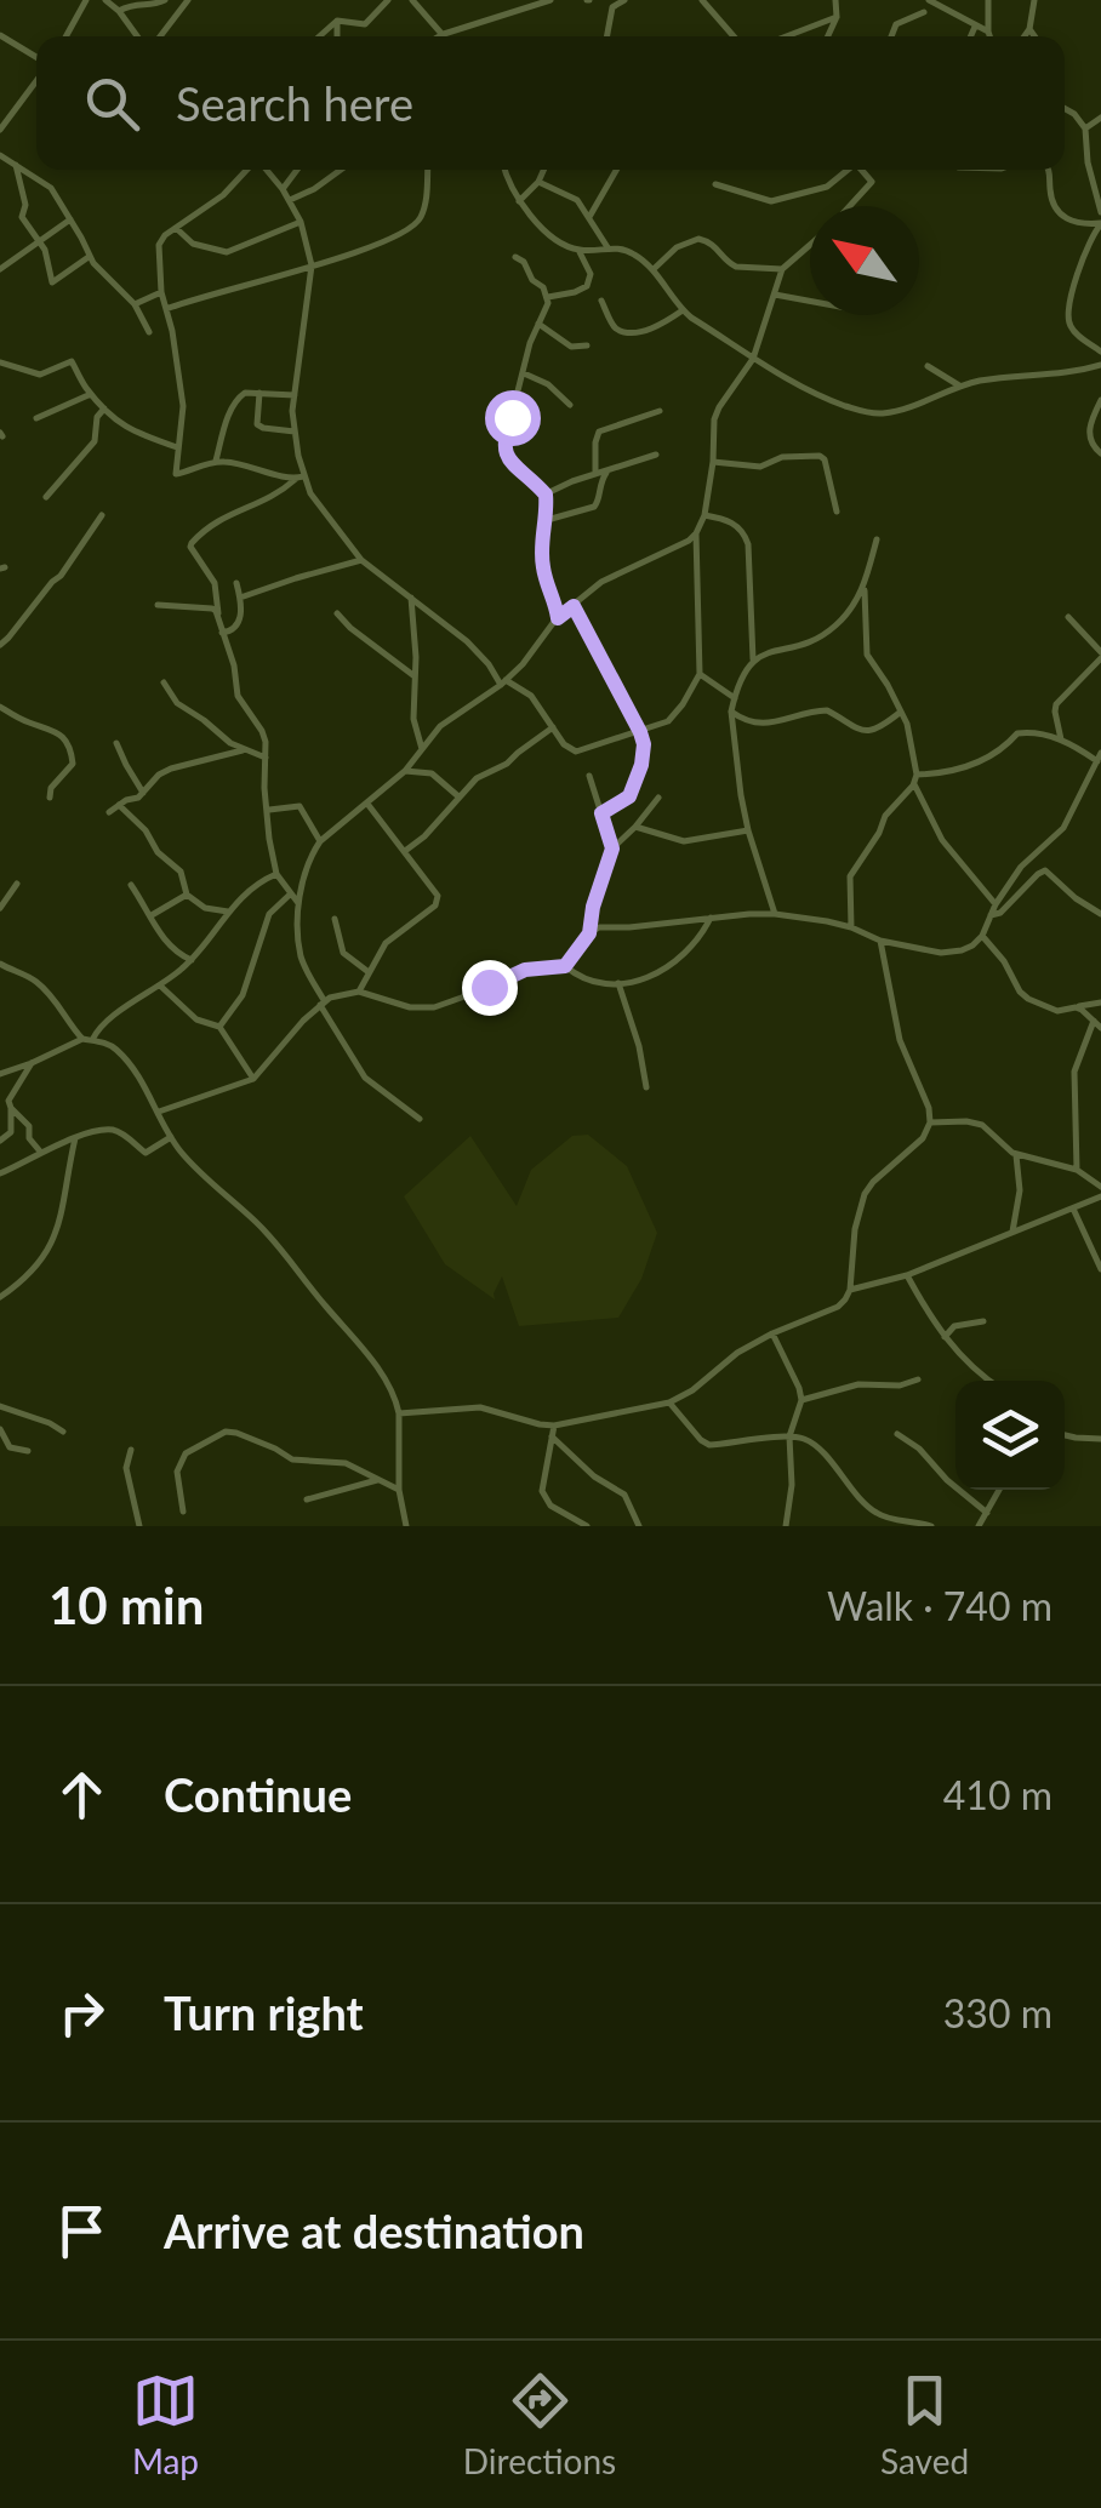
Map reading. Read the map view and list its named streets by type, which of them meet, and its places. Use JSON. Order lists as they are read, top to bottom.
{
  "north": "top left",
  "page": {
    "search": "Search here",
    "heading": ["10 min", "Walk · 740 m"],
    "list": [
      ["Continue", "410 m"],
      ["Turn right", "330 m"],
      "Arrive at destination"
    ],
    "nav": ["Map", "Directions", "Saved"]
  }
}
